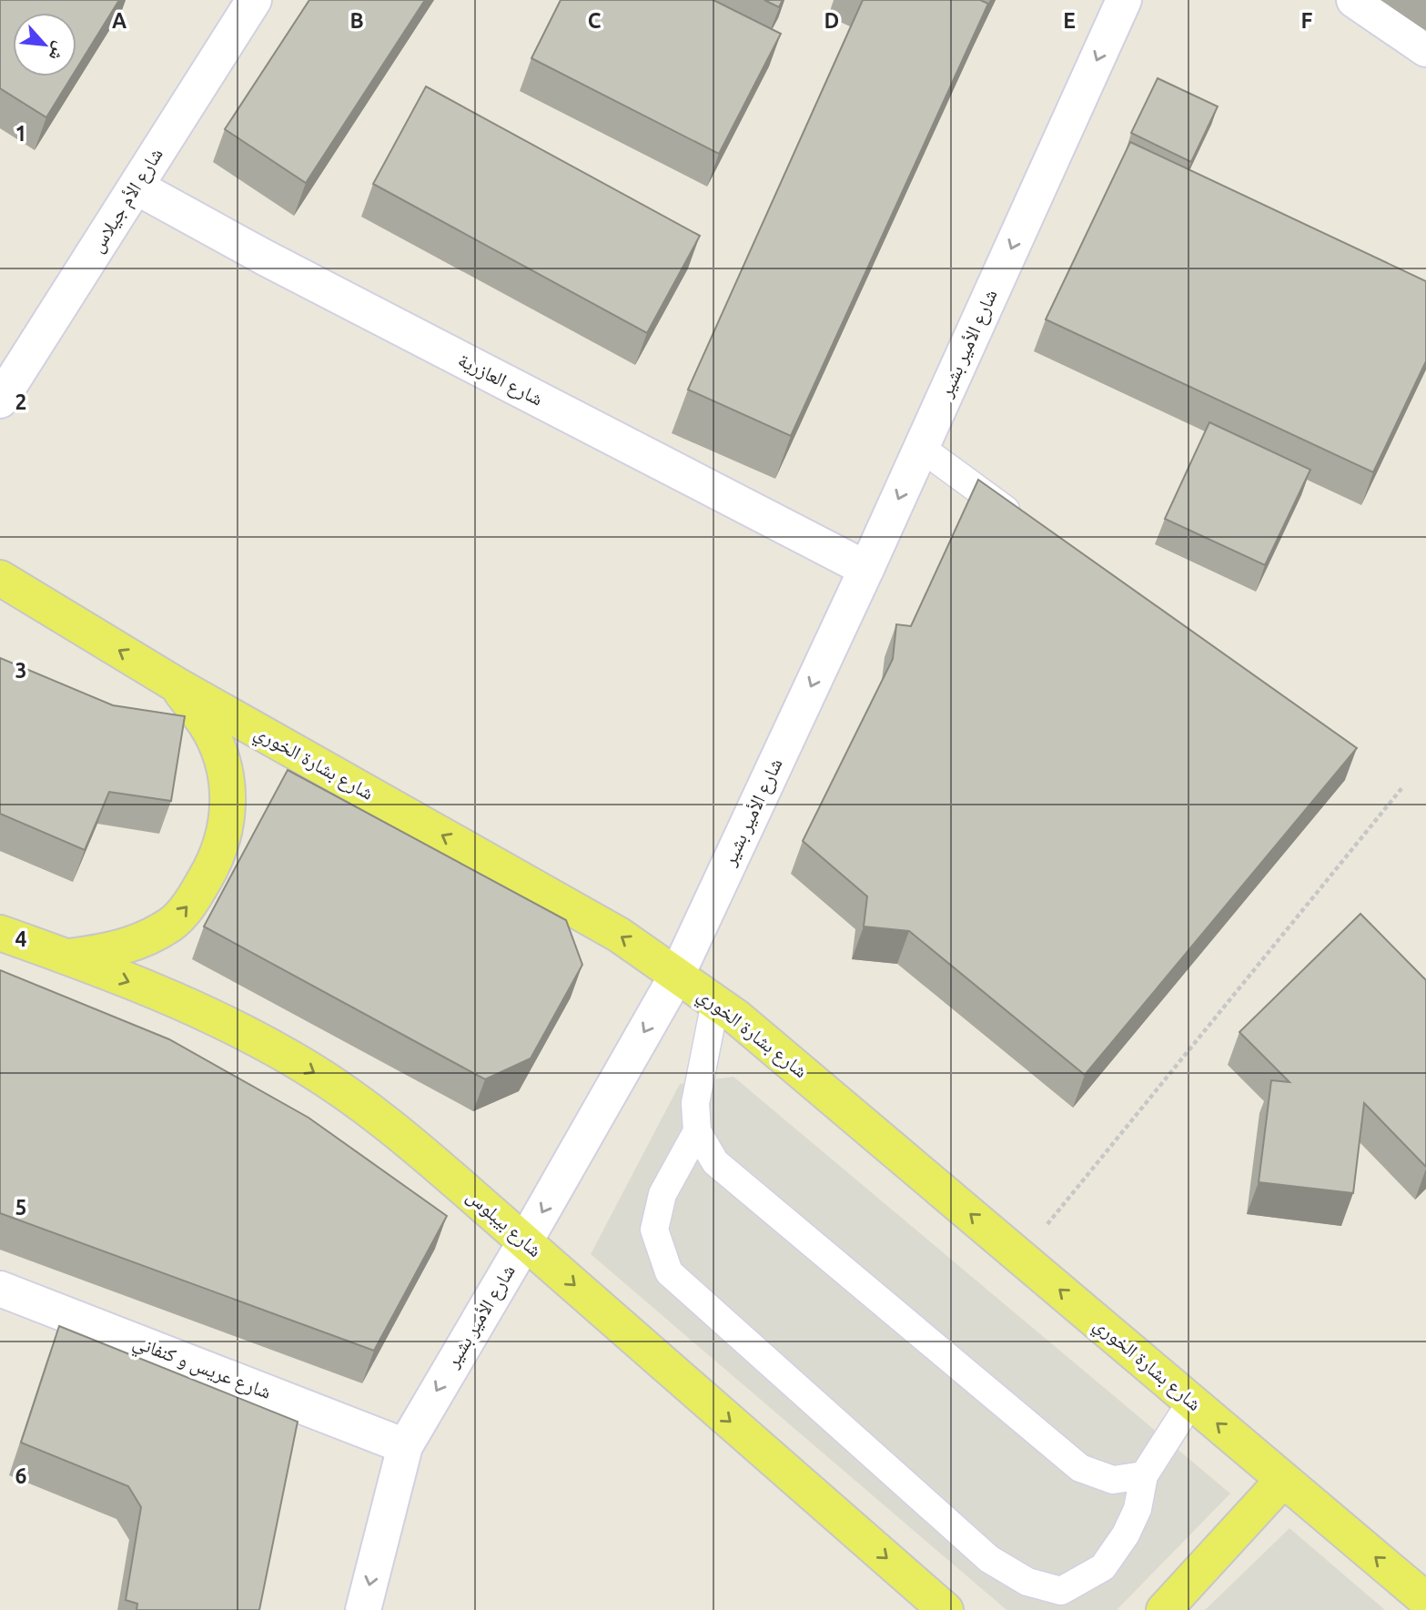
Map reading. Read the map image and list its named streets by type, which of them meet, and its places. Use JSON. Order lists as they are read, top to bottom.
{
  "streets": {
    "main road": ["شارع بشارة الخوري", "شارع بيبلوس"],
    "street": [
      "شارع الأم جيلاس",
      "شارع الأمير بشير",
      "شارع العازرية",
      "شارع عريس و كنفاني"
    ]
  },
  "crossings": [
    ["شارع الأم جيلاس", "شارع العازرية"],
    ["شارع الأمير بشير", "شارع العازرية"],
    ["شارع الأمير بشير", "شارع بشارة الخوري"],
    ["شارع الأمير بشير", "شارع بيبلوس"],
    ["شارع الأمير بشير", "شارع عريس و كنفاني"]
  ],
  "one_way": ["شارع الأمير بشير", "شارع بشارة الخوري", "شارع بيبلوس"],
  "north": "bottom right",
  "grid": {
    "columns": [
      "A",
      "B",
      "C",
      "D",
      "E",
      "F"
    ],
    "rows": [
      "1",
      "2",
      "3",
      "4",
      "5",
      "6"
    ]
  }
}
